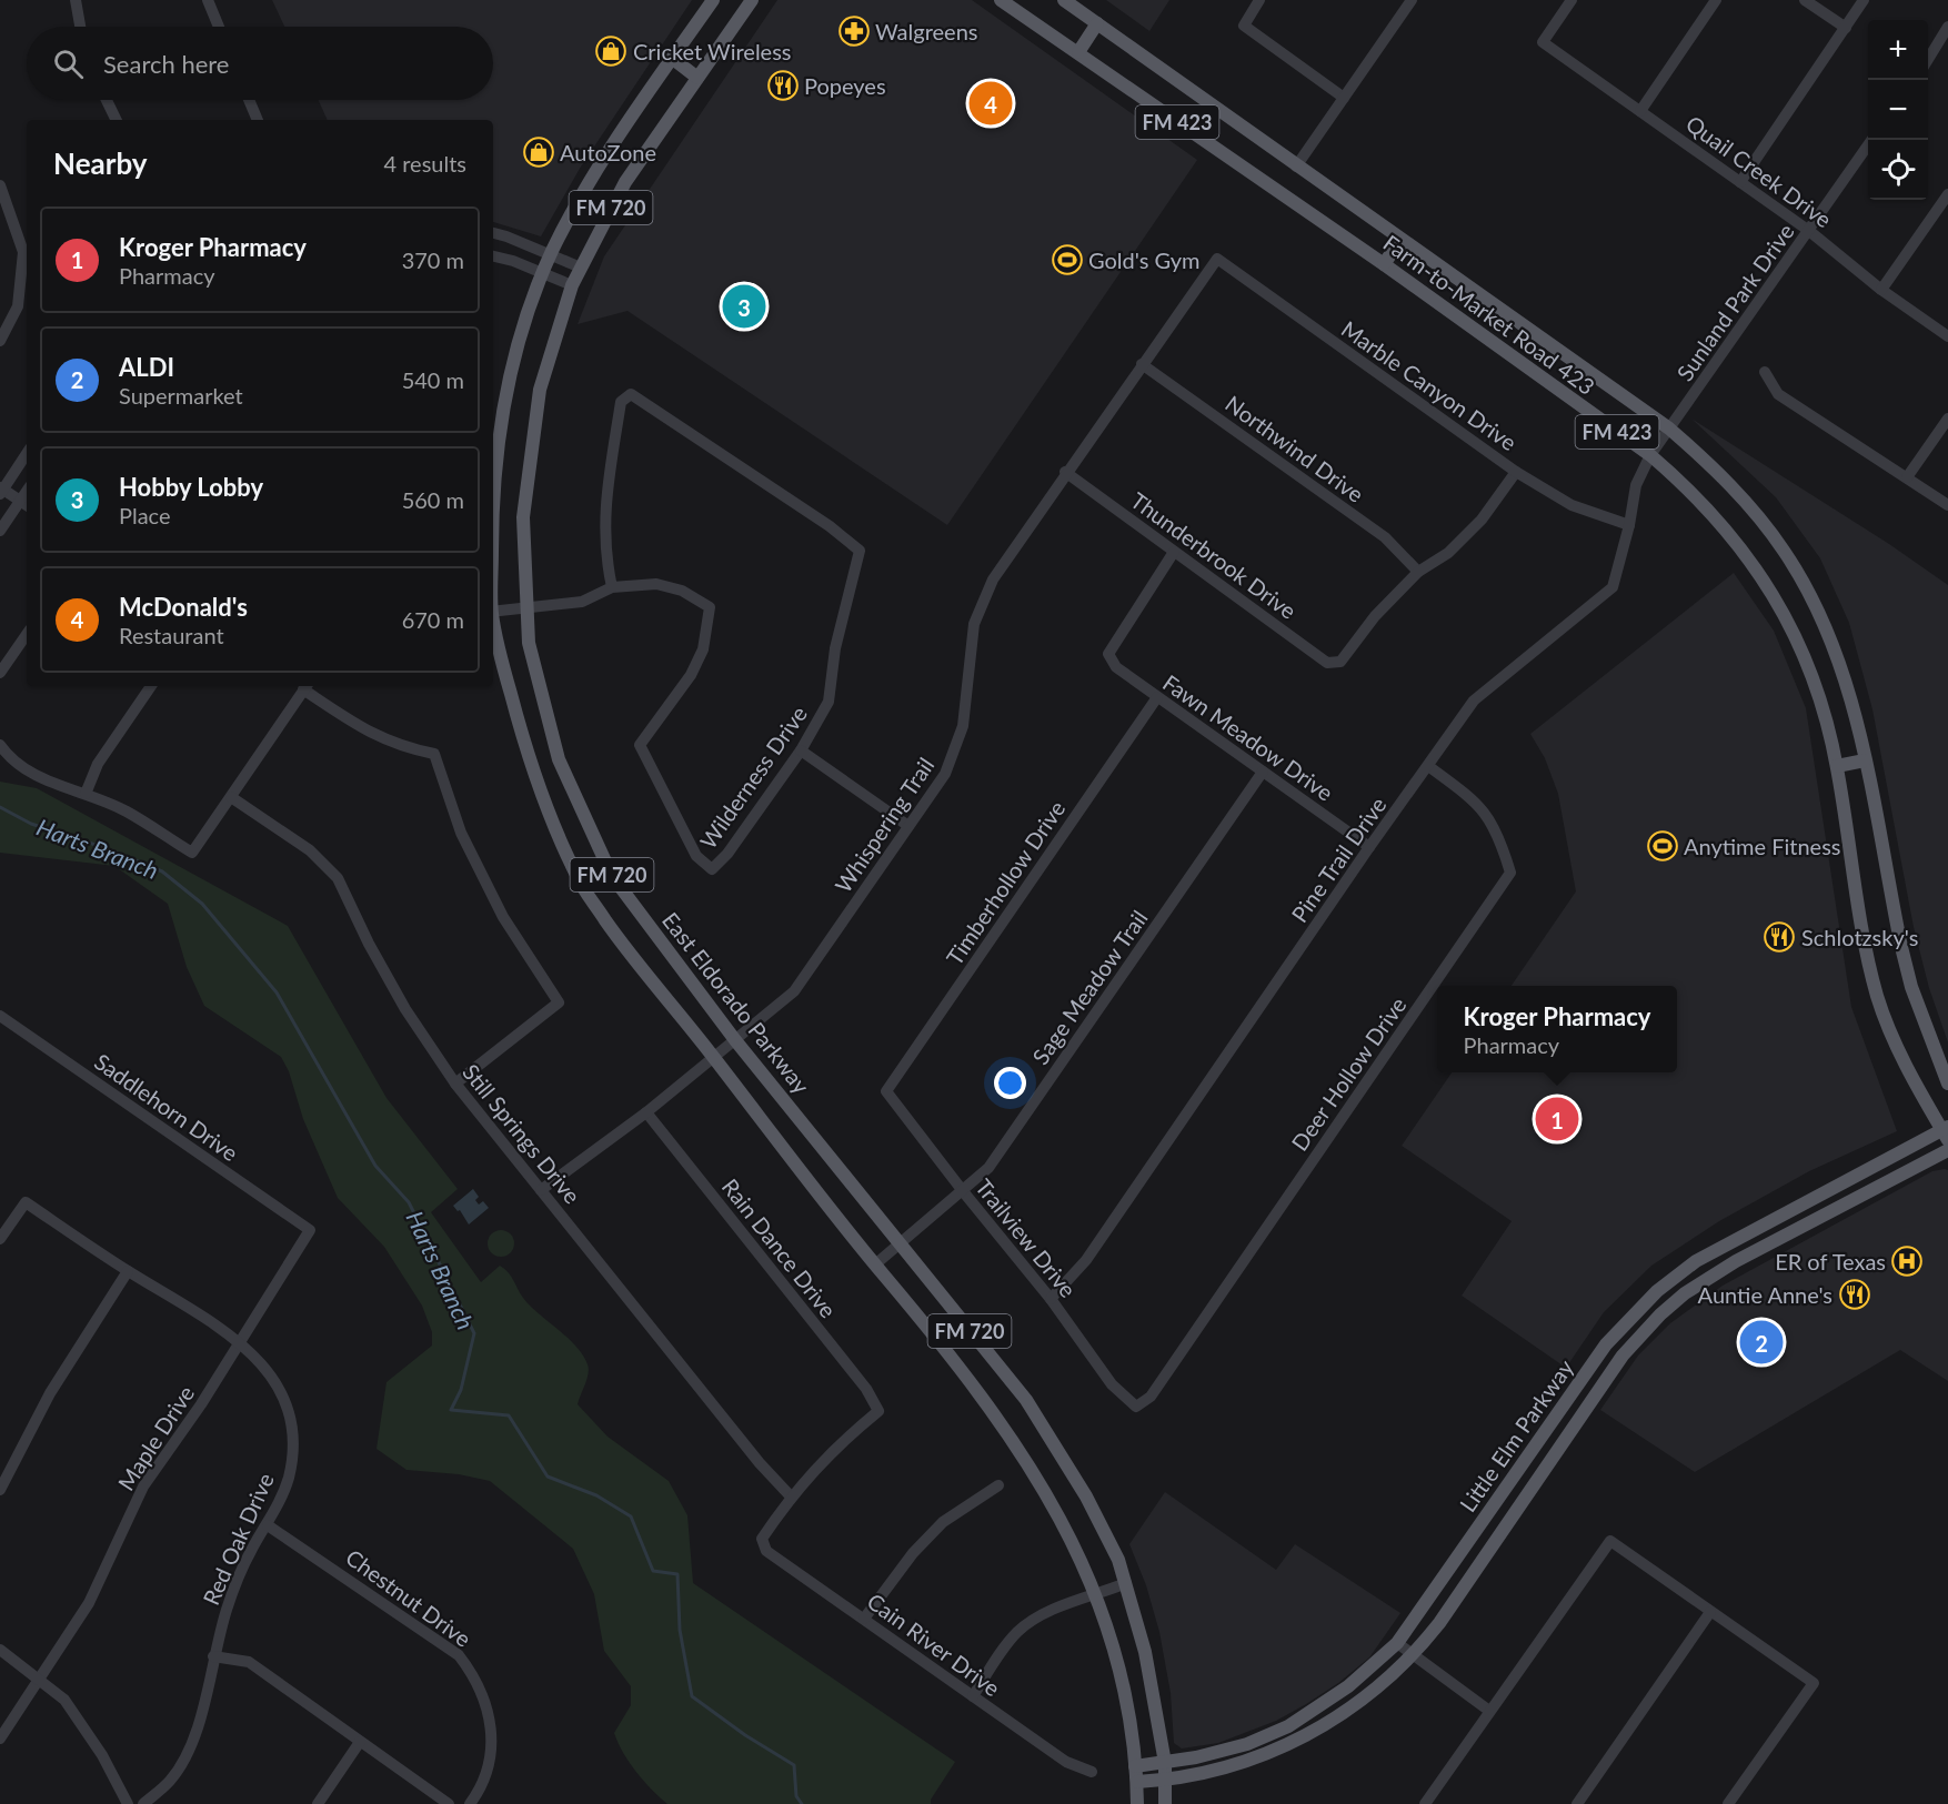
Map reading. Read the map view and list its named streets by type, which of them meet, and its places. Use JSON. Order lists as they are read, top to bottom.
{
  "streets": {
    "main road": [
      "FM 423",
      "FM 720",
      "Farm-to-Market Road 423",
      "East Eldorado Parkway",
      "Little Elm Parkway"
    ],
    "street": [
      "Quail Creek Drive",
      "Sunland Park Drive",
      "Marble Canyon Drive",
      "Northwind Drive",
      "Thunderbrook Drive",
      "Fawn Meadow Drive",
      "Wilderness Drive",
      "Whispering Trail",
      "Pine Trail Drive",
      "Timberhollow Drive",
      "Sage Meadow Trail",
      "Deer Hollow Drive",
      "Saddlehorn Drive",
      "Still Springs Drive",
      "Trailview Drive",
      "Rain Dance Drive",
      "Maple Drive",
      "Red Oak Drive",
      "Chestnut Drive",
      "Cain River Drive"
    ]
  },
  "crossings": [
    ["Quail Creek Drive", "Sunland Park Drive"],
    ["Sunland Park Drive", "Farm-to-Market Road 423"],
    ["Sunland Park Drive", "Pine Trail Drive"],
    ["Farm-to-Market Road 423", "Pine Trail Drive"],
    ["Farm-to-Market Road 423", "Little Elm Parkway"],
    ["Marble Canyon Drive", "Whispering Trail"],
    ["Marble Canyon Drive", "Pine Trail Drive"],
    ["Northwind Drive", "Thunderbrook Drive"],
    ["Northwind Drive", "Whispering Trail"],
    ["Thunderbrook Drive", "Fawn Meadow Drive"],
    ["Thunderbrook Drive", "Whispering Trail"],
    ["Fawn Meadow Drive", "Pine Trail Drive"],
    ["Fawn Meadow Drive", "Timberhollow Drive"],
    ["Fawn Meadow Drive", "Sage Meadow Trail"],
    ["Whispering Trail", "East Eldorado Parkway"],
    ["Whispering Trail", "Still Springs Drive"],
    ["Whispering Trail", "Rain Dance Drive"],
    ["Pine Trail Drive", "Deer Hollow Drive"],
    ["Pine Trail Drive", "Trailview Drive"],
    ["Timberhollow Drive", "Trailview Drive"],
    ["Sage Meadow Trail", "East Eldorado Parkway"],
    ["Sage Meadow Trail", "Trailview Drive"],
    ["East Eldorado Parkway", "Little Elm Parkway"],
    ["Deer Hollow Drive", "Trailview Drive"],
    ["Saddlehorn Drive", "Maple Drive"],
    ["Still Springs Drive", "Rain Dance Drive"],
    ["Still Springs Drive", "Cain River Drive"],
    ["Rain Dance Drive", "Cain River Drive"],
    ["Maple Drive", "Red Oak Drive"],
    ["Red Oak Drive", "Chestnut Drive"]
  ],
  "water": ["Harts Branch"],
  "places": {
    "pharmacy": ["Walgreens"],
    "shop": ["Cricket Wireless", "AutoZone"],
    "restaurant": ["Popeyes", "Schlotzsky's", "Auntie Anne's"],
    "sports": ["Gold's Gym", "Anytime Fitness"],
    "hospital": ["ER of Texas"]
  },
  "page": {
    "map_buttons": ["+", "−"],
    "search": "Search here",
    "pins": [
      "4",
      "3",
      "1",
      "2"
    ],
    "heading": ["Nearby", "4 results"],
    "list": [
      {
        "mark": "1",
        "name": "Kroger Pharmacy",
        "note": "Pharmacy",
        "value": "370 m"
      },
      {
        "mark": "2",
        "name": "ALDI",
        "note": "Supermarket",
        "value": "540 m"
      },
      {
        "mark": "3",
        "name": "Hobby Lobby",
        "note": "Place",
        "value": "560 m"
      },
      {
        "mark": "4",
        "name": "McDonald's",
        "note": "Restaurant",
        "value": "670 m"
      }
    ],
    "popup": ["Kroger Pharmacy", "Pharmacy"]
  }
}
